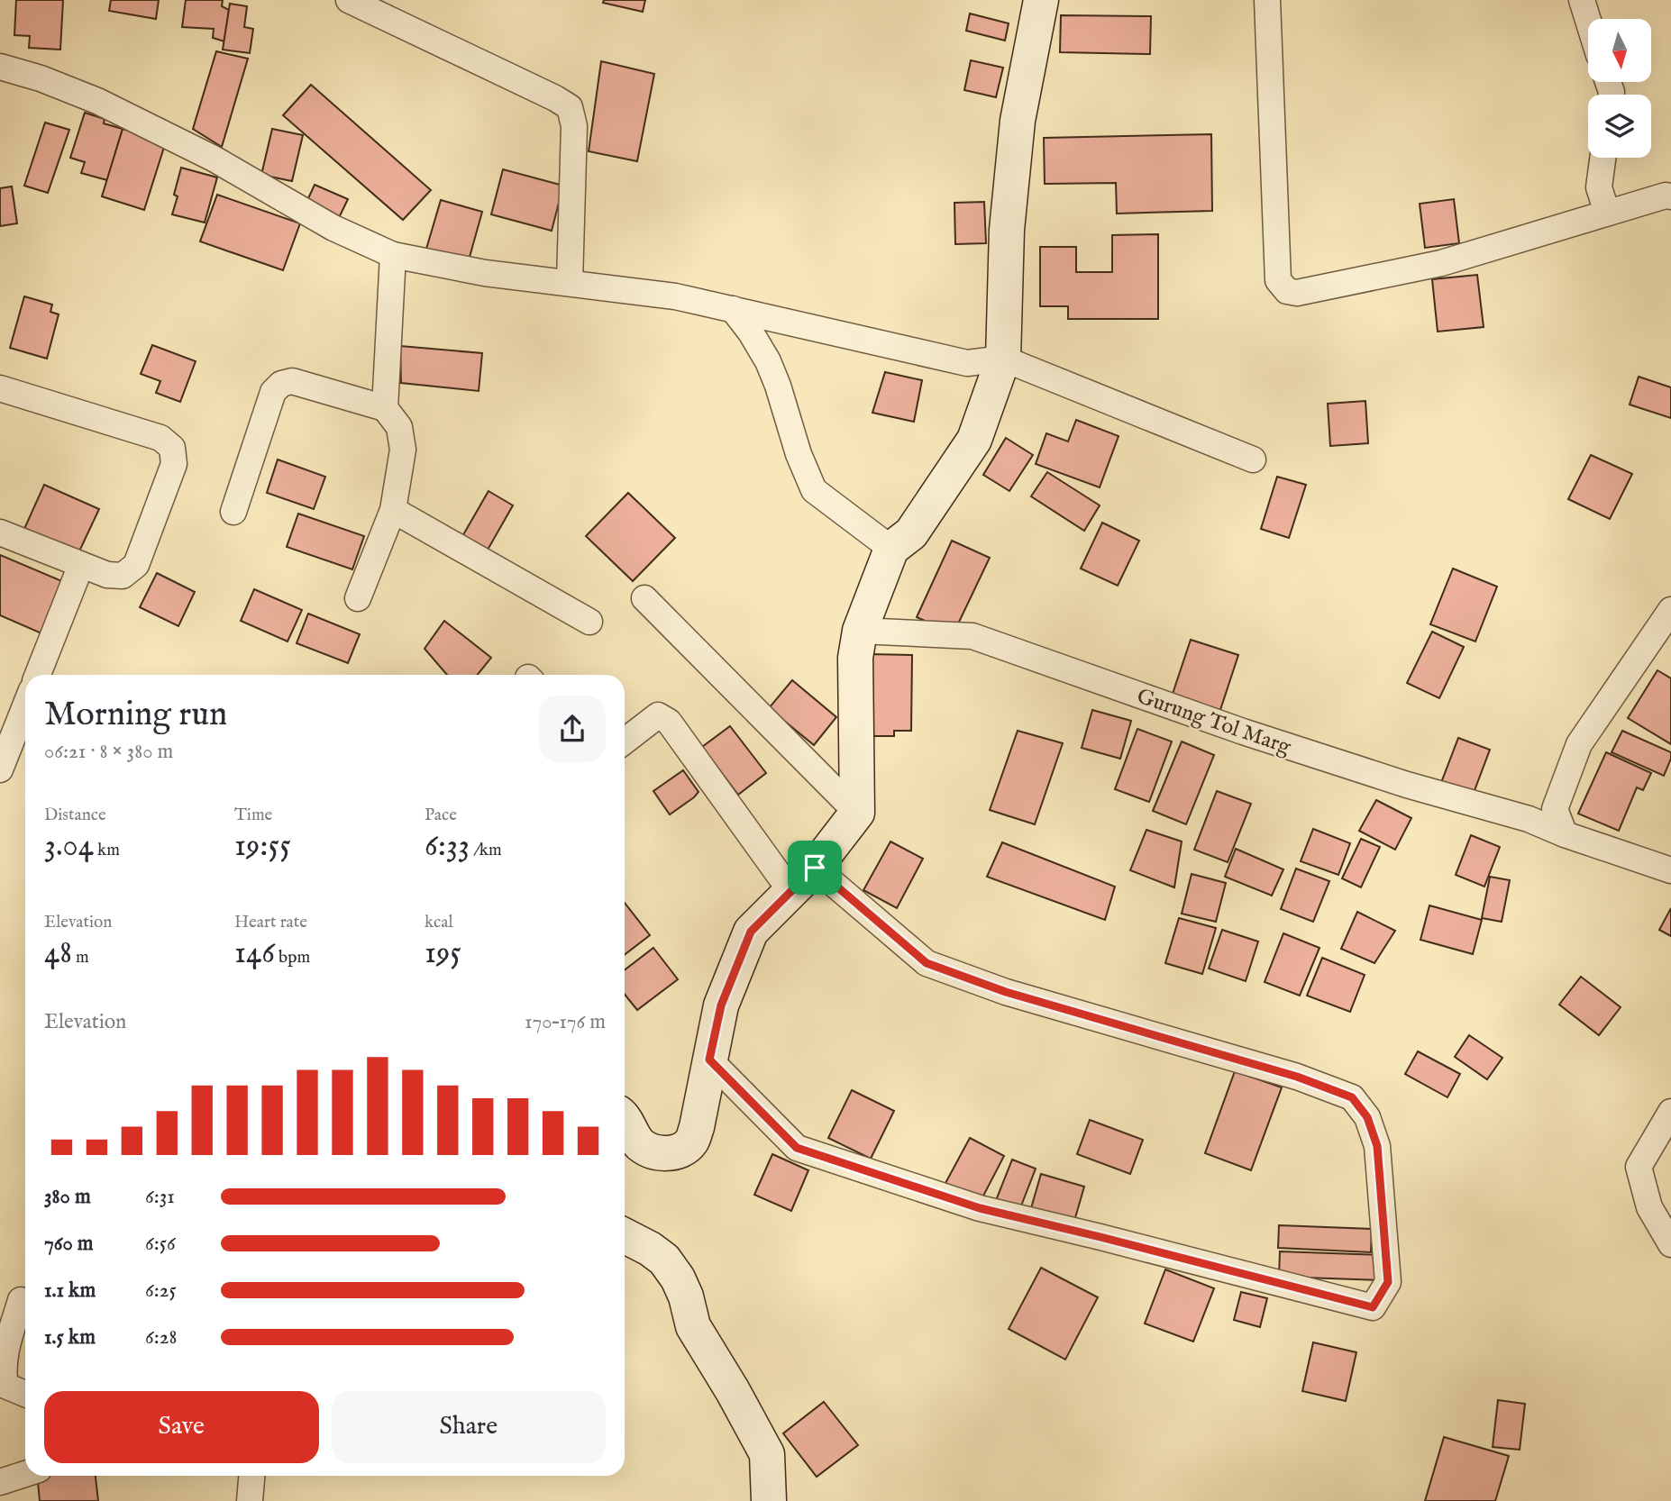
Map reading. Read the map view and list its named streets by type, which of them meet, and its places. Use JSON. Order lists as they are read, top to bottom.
{
  "streets": {
    "street": ["Gurung Tol Marg"]
  },
  "north": "bottom",
  "page": {
    "heading": ["Morning run", "06:21 · 8 × 380 m"],
    "stats": [
      ["Distance", "3.04 km"],
      ["Time", "19:55"],
      ["Pace", "6:33 /km"],
      ["Elevation", "48 m"],
      ["Heart rate", "146 bpm"],
      ["kcal", "195"]
    ],
    "chart": ["Elevation", "170–176 m"],
    "list": [
      {
        "name": "380 m",
        "note": "6:31"
      },
      {
        "name": "760 m",
        "note": "6:56"
      },
      {
        "name": "1.1 km",
        "note": "6:25"
      },
      {
        "name": "1.5 km",
        "note": "6:28"
      }
    ],
    "buttons": ["Save", "Share"]
  }
}
